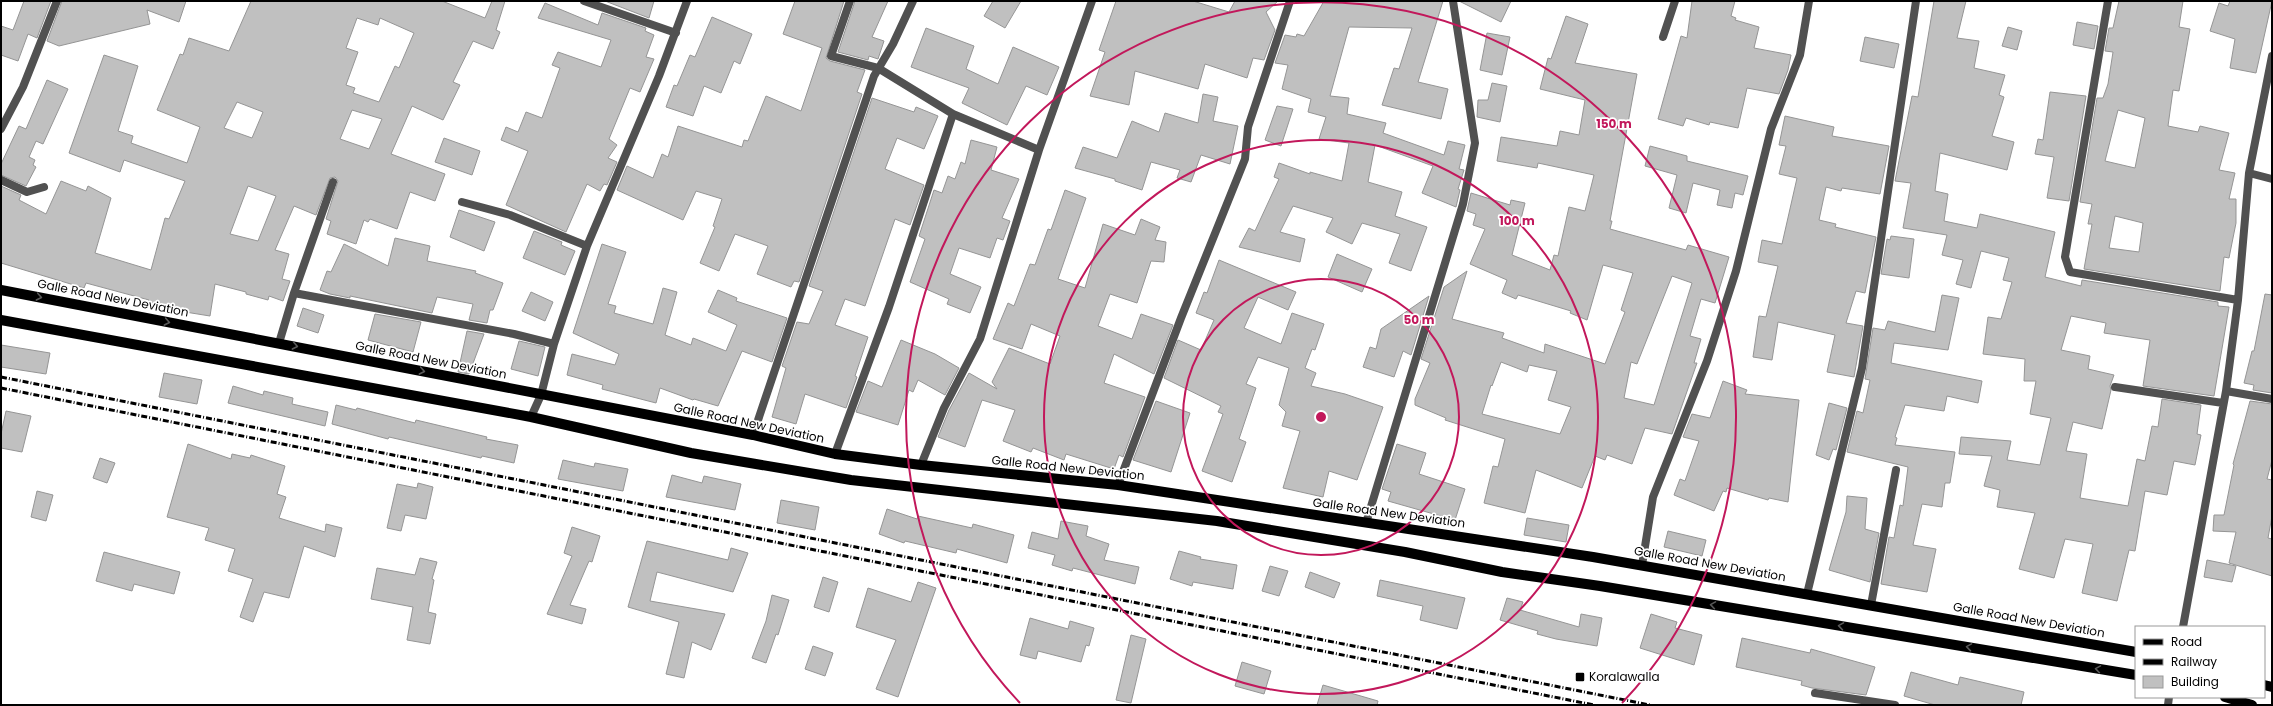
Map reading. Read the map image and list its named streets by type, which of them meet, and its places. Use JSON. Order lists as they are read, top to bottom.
{
  "streets": {
    "main road": ["Galle Road New Deviation"]
  },
  "places": {
    "transit": ["Koralawalla"]
  },
  "legend": ["Road", "Railway", "Building"],
  "rings": ["150 m", "100 m", "50 m"]
}
